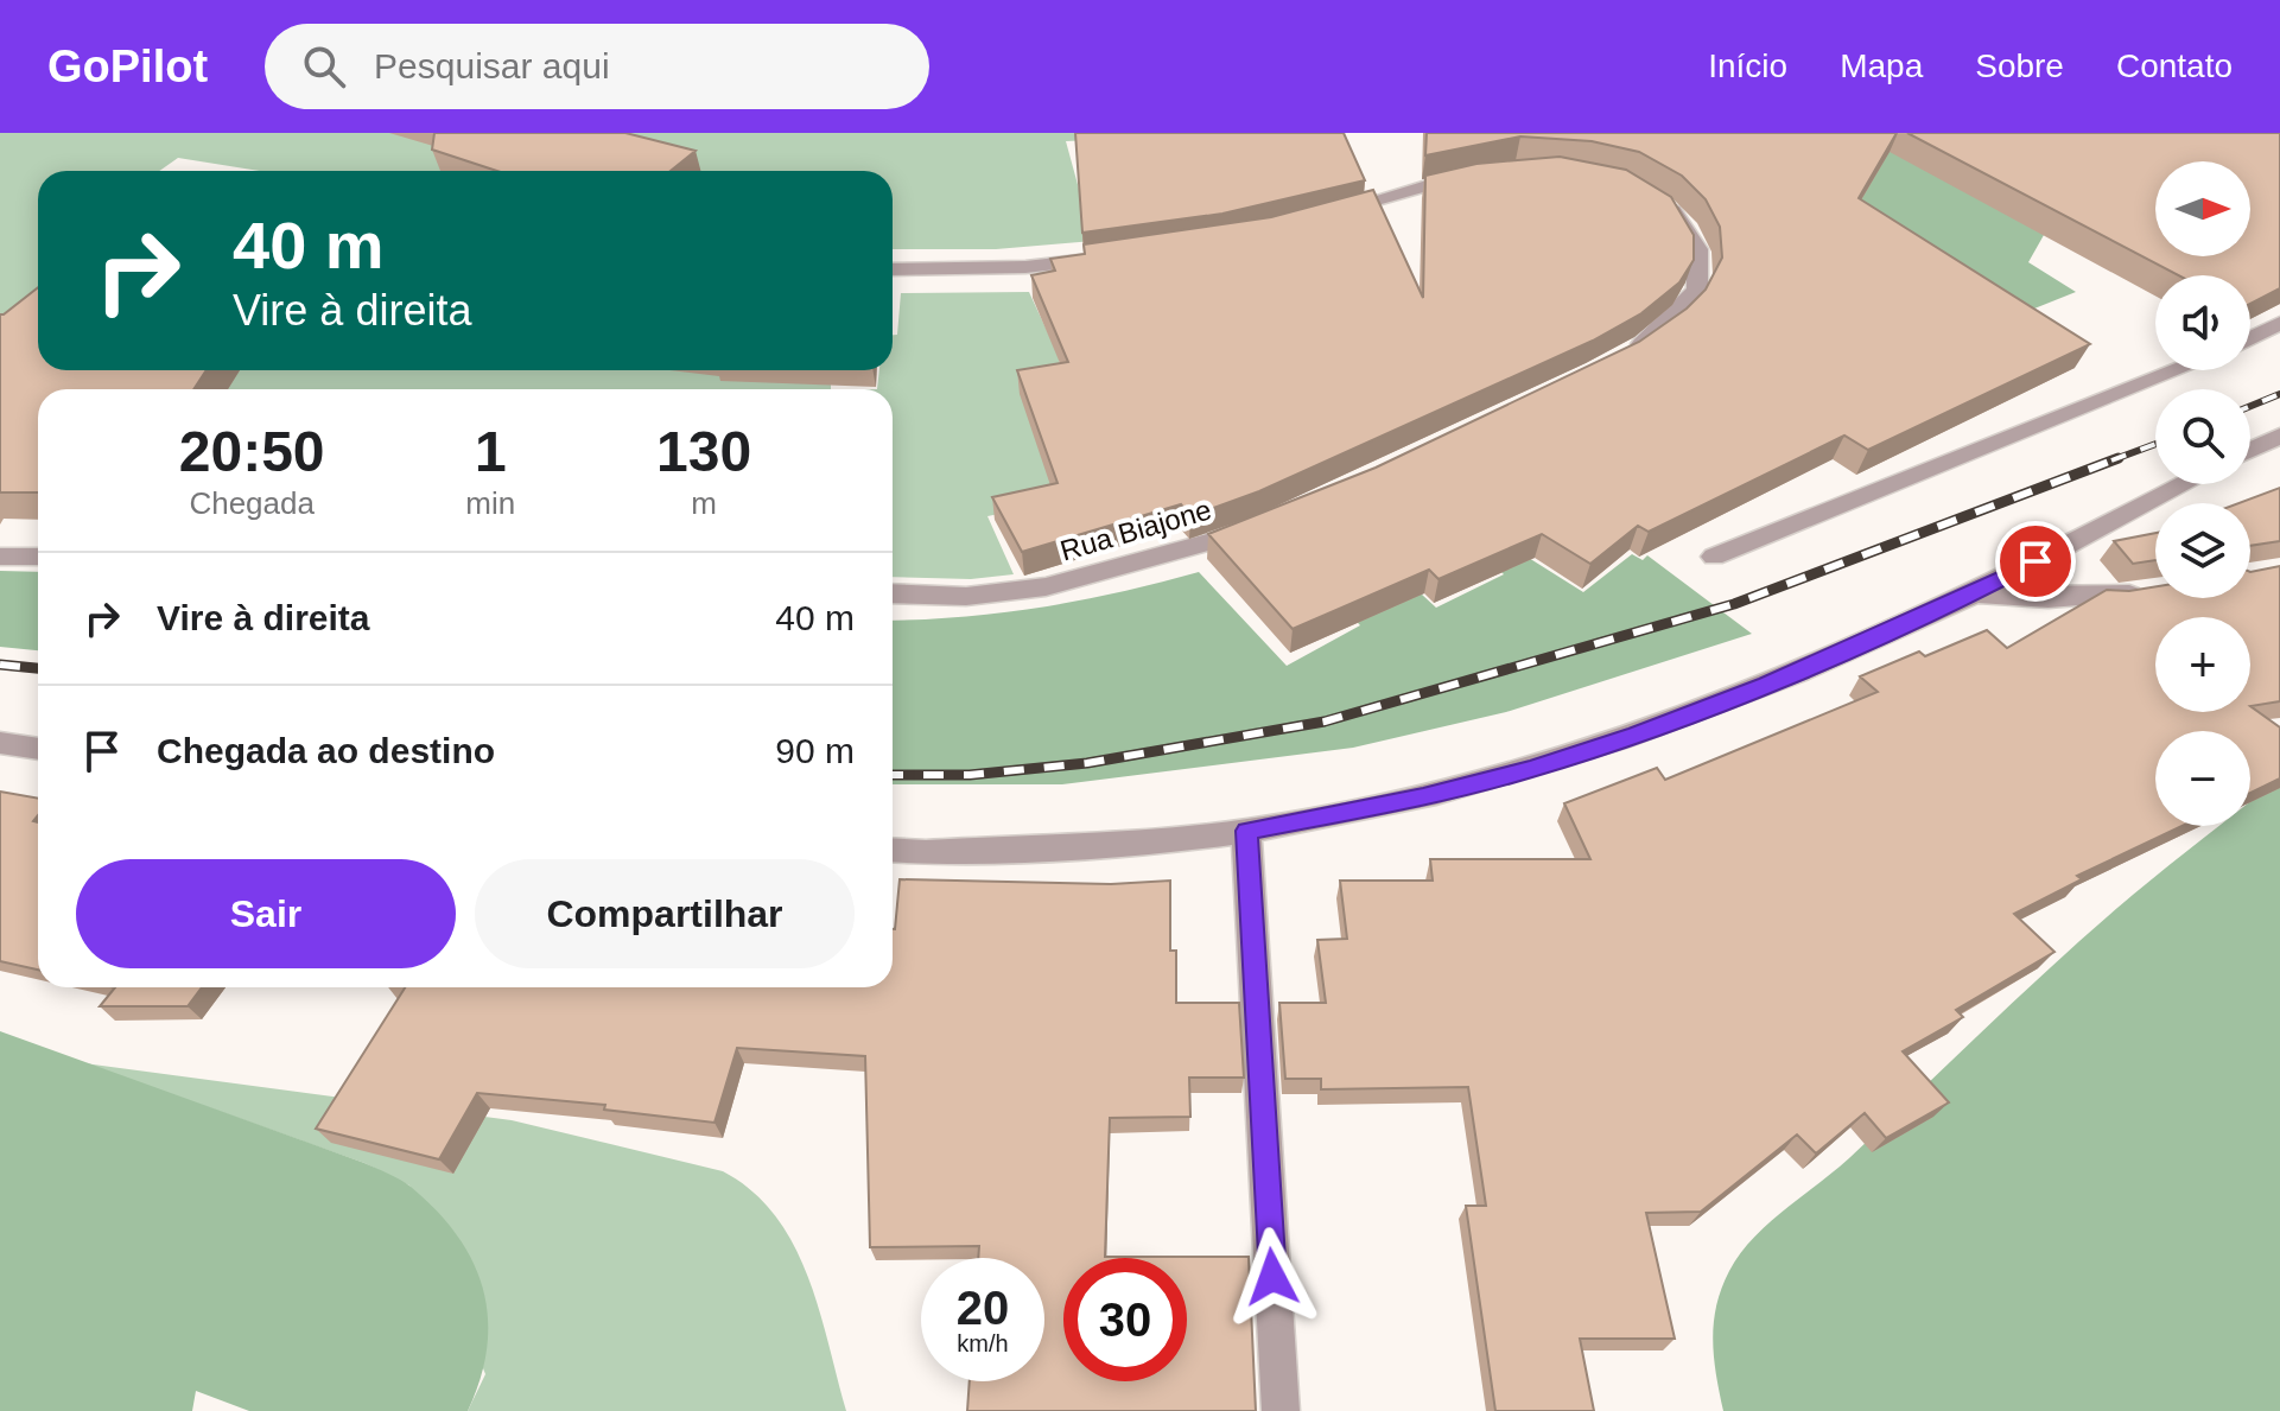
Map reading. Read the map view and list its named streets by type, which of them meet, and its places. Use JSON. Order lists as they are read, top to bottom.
{
  "streets": {
    "street": ["Rua Biajone"]
  },
  "north": "right",
  "page": {
    "header": "GoPilot",
    "search": "Pesquisar aqui",
    "nav": [
      "Início",
      "Mapa",
      "Sobre",
      "Contato"
    ],
    "map_buttons": ["+", "−"],
    "turn": ["40 m", "Vire à direita"],
    "eta": [
      "20:50",
      "Chegada",
      "1",
      "min",
      "130",
      "m"
    ],
    "list": [
      {
        "name": "Vire à direita",
        "value": "40 m"
      },
      {
        "name": "Chegada ao destino",
        "value": "90 m"
      }
    ],
    "buttons": ["Sair", "Compartilhar"],
    "speed": "20 km/h",
    "limit": "30"
  }
}
